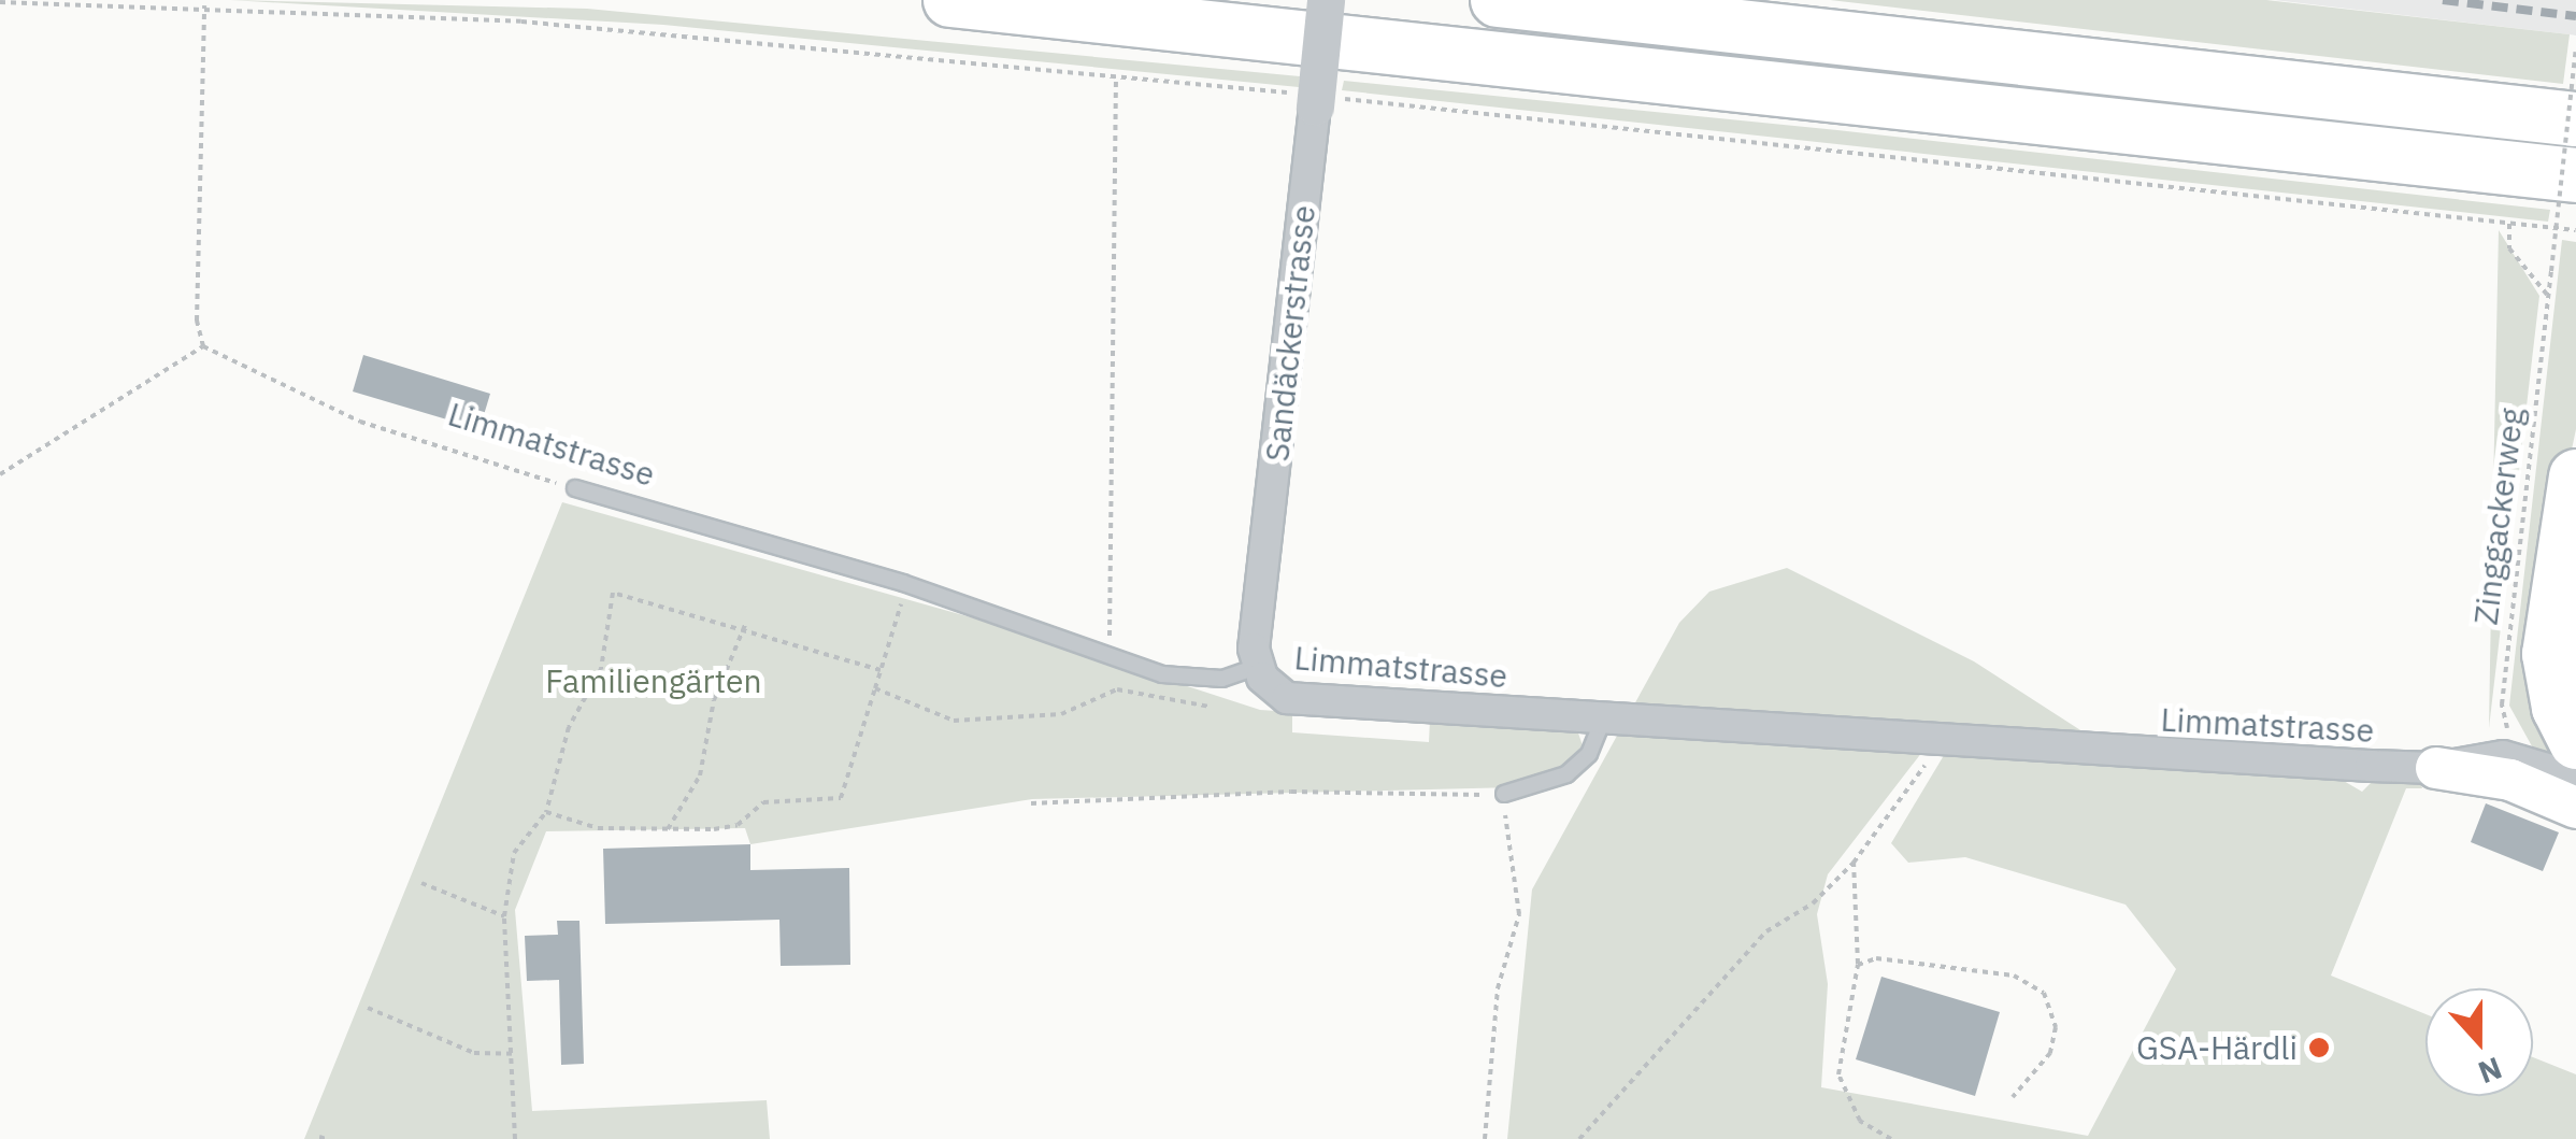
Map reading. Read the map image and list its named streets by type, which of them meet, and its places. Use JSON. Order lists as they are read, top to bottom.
{
  "streets": {
    "street": ["Sandäckerstrasse", "Limmatstrasse"],
    "path": ["Zinggackerweg"]
  },
  "crossings": [
    ["Sandäckerstrasse", "Limmatstrasse"],
    ["Limmatstrasse", "Zinggackerweg"]
  ],
  "parks": ["Familiengärten"],
  "places": ["GSA-Härdli"],
  "north": "bottom"
}
